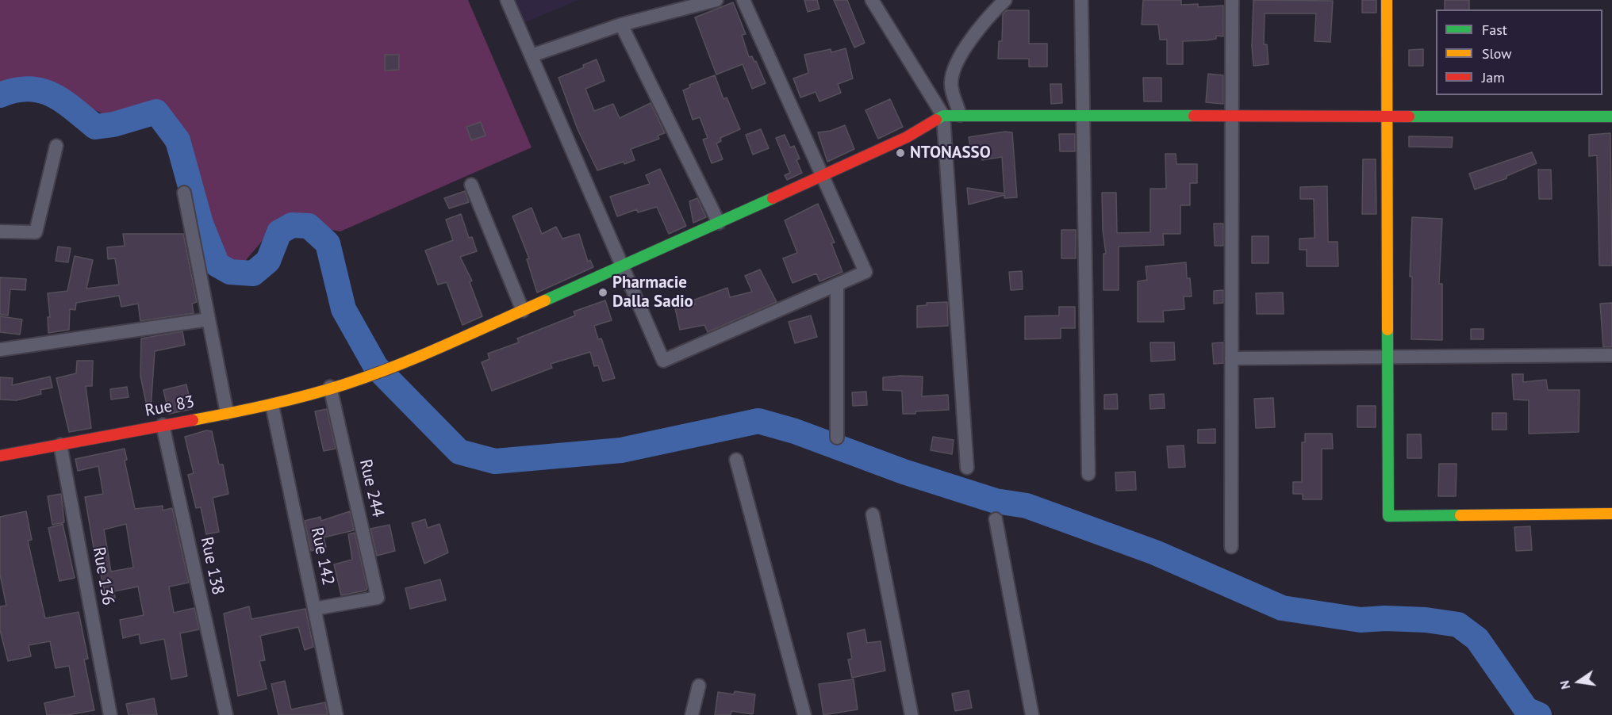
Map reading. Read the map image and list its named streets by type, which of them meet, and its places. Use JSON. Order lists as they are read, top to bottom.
{
  "streets": {
    "street": [
      "Rue 83",
      "Rue 244",
      "Rue 142",
      "Rue 138",
      "Rue 136"
    ]
  },
  "crossings": [
    ["Rue 83", "Rue 244"],
    ["Rue 83", "Rue 142"],
    ["Rue 83", "Rue 138"],
    ["Rue 83", "Rue 136"],
    ["Rue 244", "Rue 142"]
  ],
  "places": ["NTONASSO", "Pharmacie Dalla Sadio"],
  "legend": ["Fast", "Slow", "Jam"],
  "north": "left"
}
